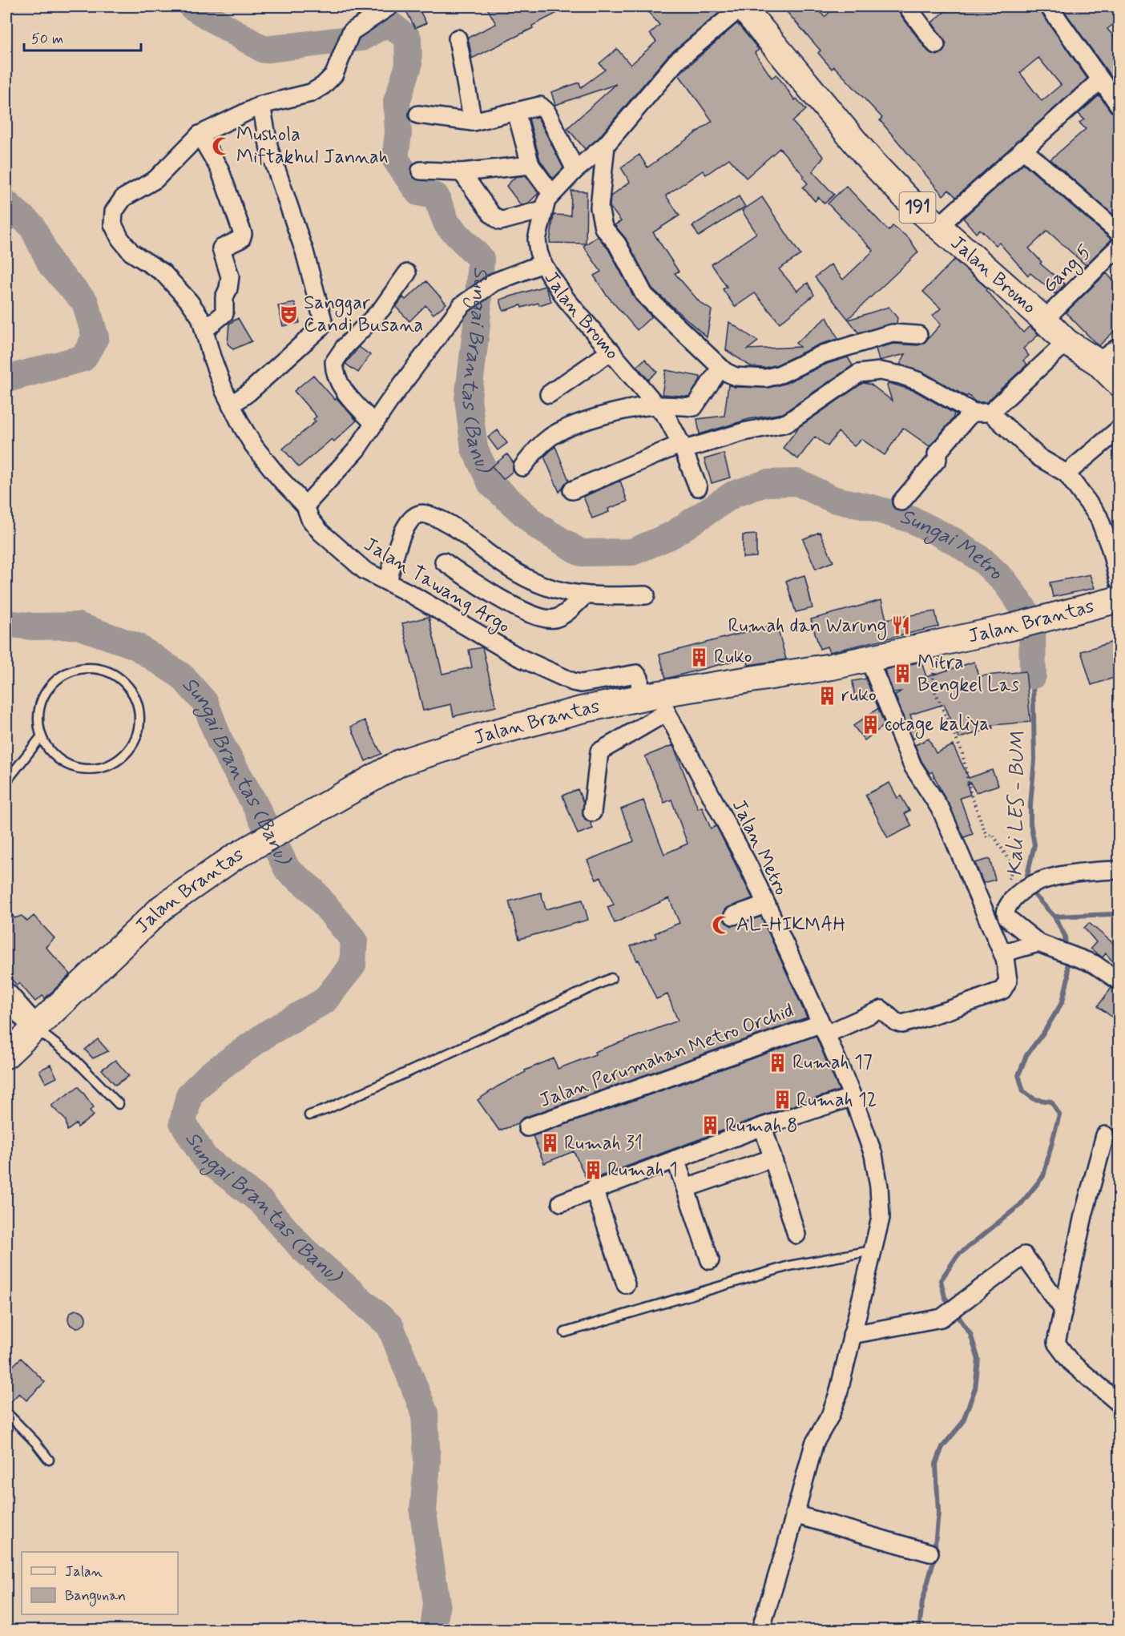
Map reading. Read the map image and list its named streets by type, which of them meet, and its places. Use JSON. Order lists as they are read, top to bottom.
{
  "streets": {
    "main road": ["191", "Jalan Bromo", "Jalan Brantas"],
    "street": [
      "Gang 5",
      "Jalan Tawang Argo",
      "Jalan Metro",
      "Jalan Perumahan Metro Orchid"
    ]
  },
  "crossings": [
    ["Gang 5", "Jalan Bromo"],
    ["Jalan Bromo", "Jalan Tawang Argo"],
    ["Jalan Tawang Argo", "Jalan Brantas"],
    ["Jalan Tawang Argo", "Jalan Metro"],
    ["Jalan Brantas", "Jalan Metro"],
    ["Jalan Metro", "Jalan Perumahan Metro Orchid"]
  ],
  "water": ["Sungai Brantas (Banu)", "Sungai Metro", "Kali LES - BUM"],
  "places": {
    "mosque": ["Mushola Miftakhul Jannah", "AL-HIKMAH"],
    "theatre": ["Sanggar Candi Busana"],
    "restaurant": ["Rumah dan Warung"],
    "building": [
      "Ruko",
      "Mitra Bengkel Las",
      "ruko",
      "cotage kaliya",
      "Rumah 17",
      "Rumah 12",
      "Rumah 8",
      "Rumah 31",
      "Rumah 1"
    ]
  },
  "legend": ["Jalan", "Bangunan"],
  "scale_bar": "50 m"
}
